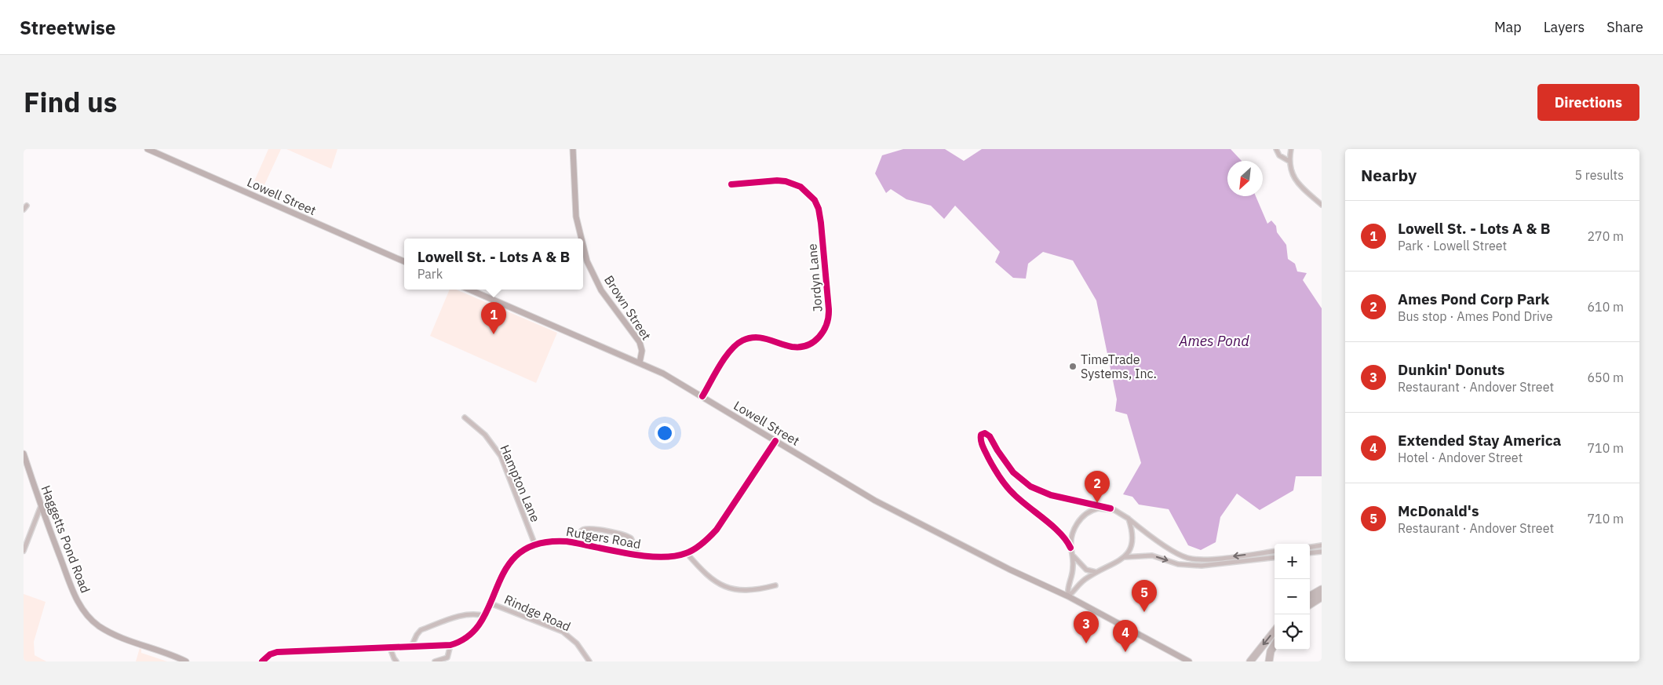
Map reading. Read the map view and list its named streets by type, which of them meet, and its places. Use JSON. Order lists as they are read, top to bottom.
{
  "streets": {
    "main road": ["Lowell Street", "Brown Street", "Haggetts Pond Road"],
    "street": [
      "Jordyn Lane",
      "Hampton Lane",
      "Rutgers Road",
      "Rindge Road"
    ]
  },
  "crossings": [
    ["Lowell Street", "Jordyn Lane"],
    ["Lowell Street", "Brown Street"],
    ["Lowell Street", "Rutgers Road"],
    ["Hampton Lane", "Rutgers Road"],
    ["Rutgers Road", "Rindge Road"]
  ],
  "water": ["Ames Pond"],
  "places": ["TimeTrade Systems, Inc."],
  "north": "bottom left",
  "page": {
    "header": "Streetwise",
    "nav": ["Map", "Layers", "Share"],
    "title": "Find us",
    "buttons": "Directions",
    "heading": ["Nearby", "5 results"],
    "list": [
      {
        "mark": "1",
        "name": "Lowell St. - Lots A & B",
        "note": "Park · Lowell Street",
        "value": "270 m"
      },
      {
        "mark": "2",
        "name": "Ames Pond Corp Park",
        "note": "Bus stop · Ames Pond Drive",
        "value": "610 m"
      },
      {
        "mark": "3",
        "name": "Dunkin' Donuts",
        "note": "Restaurant · Andover Street",
        "value": "650 m"
      },
      {
        "mark": "4",
        "name": "Extended Stay America",
        "note": "Hotel · Andover Street",
        "value": "710 m"
      },
      {
        "mark": "5",
        "name": "McDonald's",
        "note": "Restaurant · Andover Street",
        "value": "710 m"
      }
    ],
    "popup": ["Lowell St. - Lots A & B", "Park"],
    "pins": [
      "1",
      "2",
      "5",
      "3",
      "4"
    ],
    "map_buttons": ["+", "−"]
  }
}
